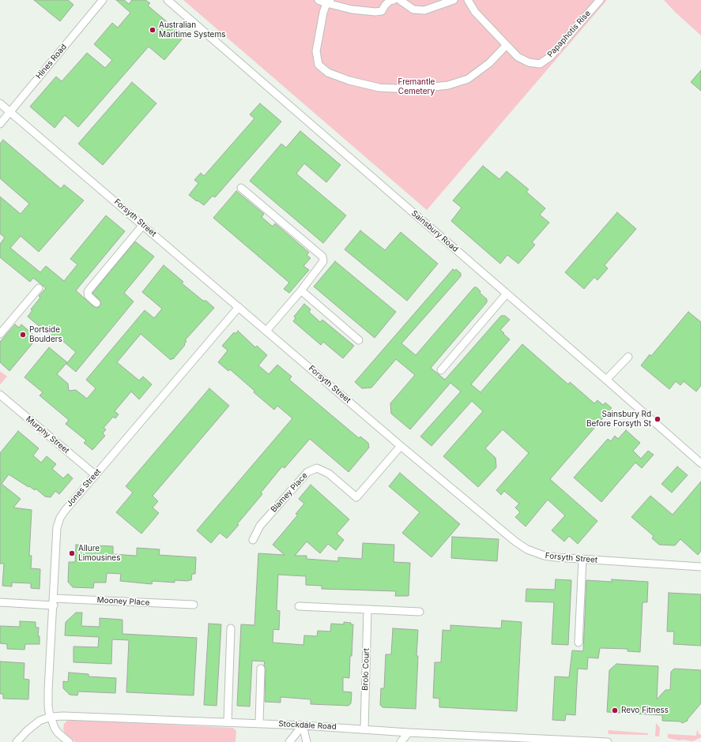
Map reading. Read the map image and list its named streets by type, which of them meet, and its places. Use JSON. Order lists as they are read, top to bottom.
{
  "streets": {
    "street": [
      "Papaphotis Rise",
      "Hines Road",
      "Forsyth Street",
      "Sainsbury Road",
      "Murphy Street",
      "Jones Street",
      "Blamey Place",
      "Mooney Place",
      "Brolo Court",
      "Stockdale Road"
    ]
  },
  "crossings": [
    ["Hines Road", "Forsyth Street"],
    ["Forsyth Street", "Jones Street"],
    ["Forsyth Street", "Blamey Place"],
    ["Murphy Street", "Jones Street"],
    ["Jones Street", "Mooney Place"],
    ["Jones Street", "Stockdale Road"],
    ["Brolo Court", "Stockdale Road"]
  ],
  "parks": ["Fremantle Cemetery"],
  "places": [
    "Australian Maritime Systems",
    "Portside Boulders",
    "Sainsbury Rd Before Forsyth St",
    "Allure Limousines",
    "Revo Fitness"
  ]
}
